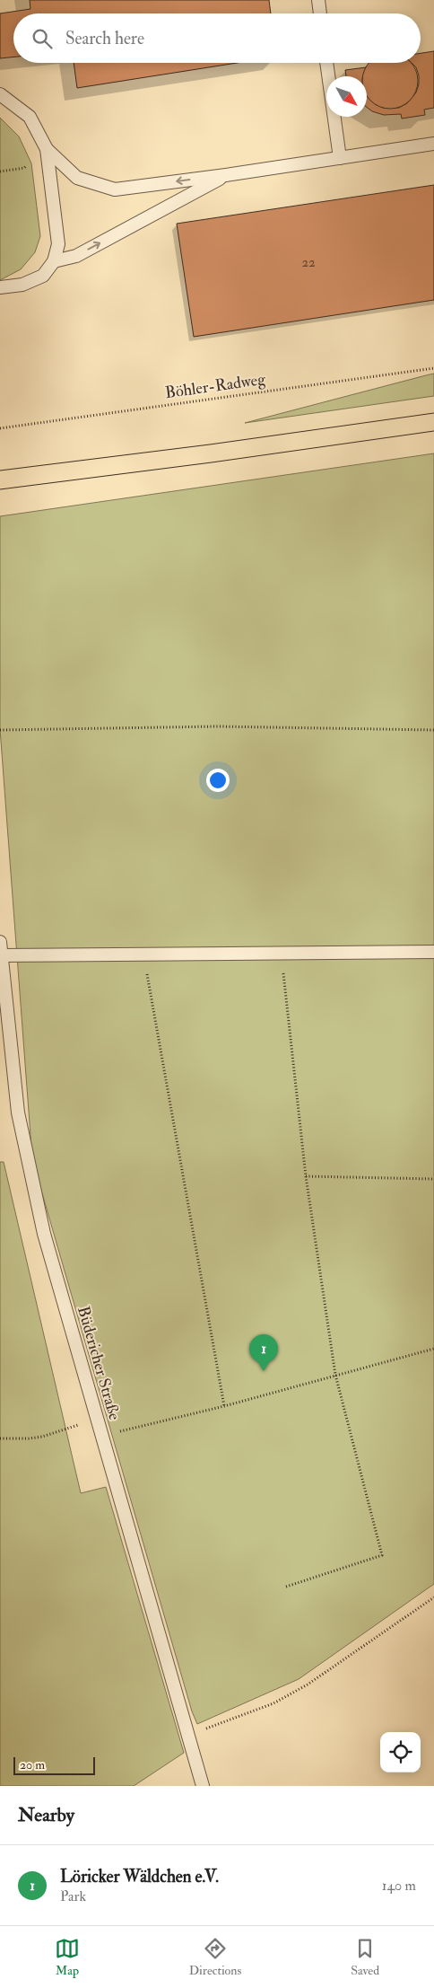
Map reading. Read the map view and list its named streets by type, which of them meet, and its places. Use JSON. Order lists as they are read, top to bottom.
{
  "streets": {
    "lane": ["Büdericher Straße"],
    "path": ["Böhler-Radweg"]
  },
  "house_numbers": ["22"],
  "scale_bar": "20 m",
  "north": "bottom right",
  "page": {
    "search": "Search here",
    "pins": "1",
    "scale": "20 m",
    "heading": "Nearby",
    "list": [
      {
        "mark": "1",
        "name": "Löricker Wäldchen e.V.",
        "note": "Park",
        "value": "140 m"
      }
    ],
    "nav": ["Map", "Directions", "Saved"]
  }
}
